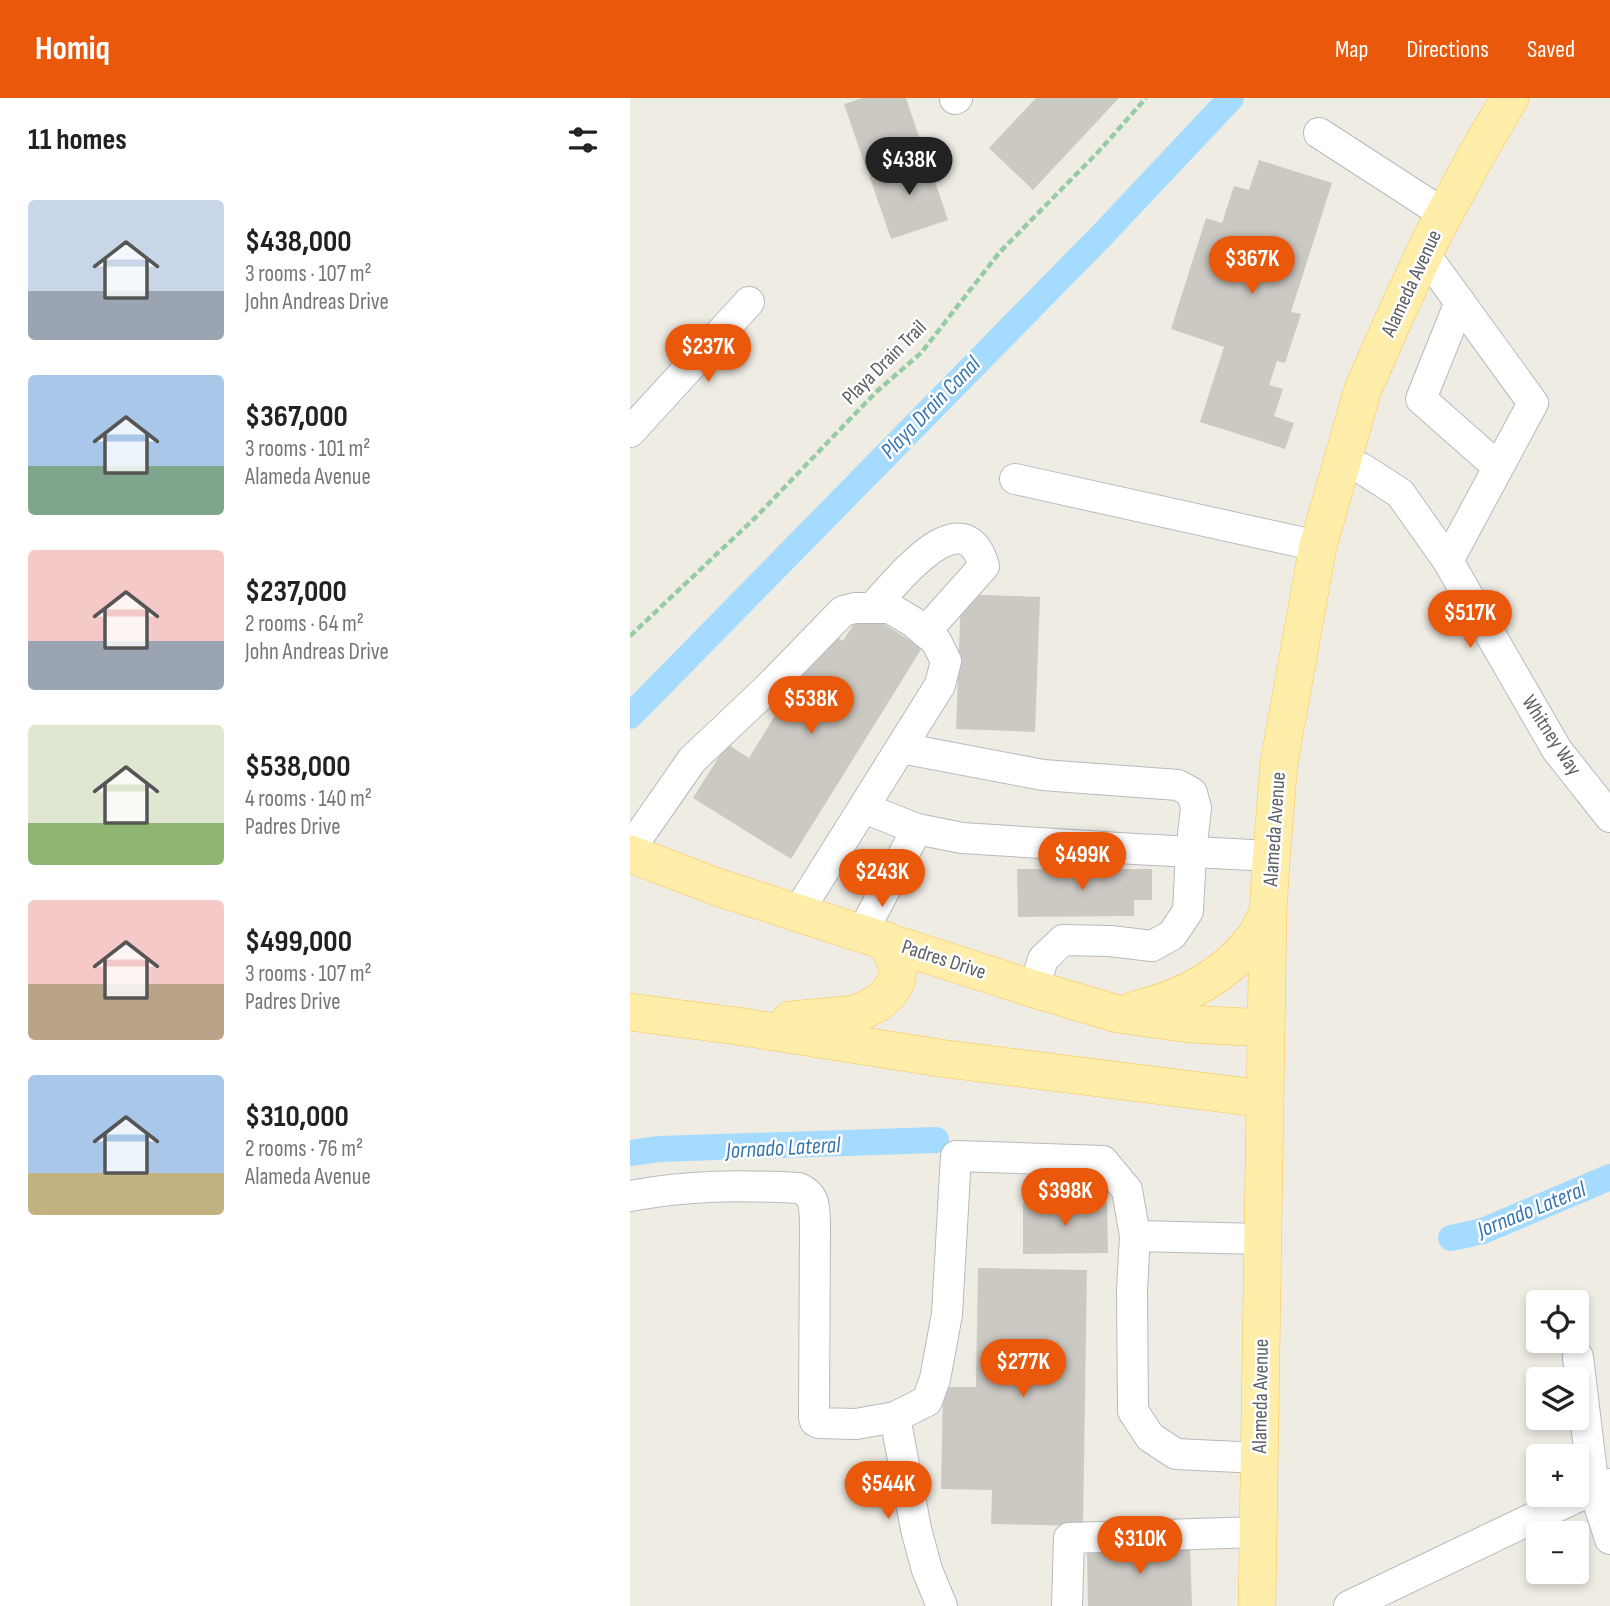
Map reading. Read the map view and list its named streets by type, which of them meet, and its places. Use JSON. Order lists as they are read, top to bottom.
{
  "streets": {
    "main road": ["Alameda Avenue", "Padres Drive"],
    "street": ["Whitney Way"],
    "path": ["Playa Drain Trail"]
  },
  "crossings": [
    ["Alameda Avenue", "Whitney Way"],
    ["Alameda Avenue", "Padres Drive"]
  ],
  "water": ["Playa Drain Canal", "Jornado Lateral"],
  "page": {
    "header": "Homiq",
    "nav": ["Map", "Directions", "Saved"],
    "heading": "11 homes",
    "price": [
      "$438K",
      "$367K",
      "$237K",
      "$517K",
      "$538K",
      "$499K",
      "$243K",
      "$398K",
      "$277K",
      "$544K",
      "$310K"
    ],
    "list": [
      {
        "name": "$438,000",
        "note": "3 rooms · 107 m² · John Andreas Drive"
      },
      {
        "name": "$367,000",
        "note": "3 rooms · 101 m² · Alameda Avenue"
      },
      {
        "name": "$237,000",
        "note": "2 rooms · 64 m² · John Andreas Drive"
      },
      {
        "name": "$538,000",
        "note": "4 rooms · 140 m² · Padres Drive"
      },
      {
        "name": "$499,000",
        "note": "3 rooms · 107 m² · Padres Drive"
      },
      {
        "name": "$310,000",
        "note": "2 rooms · 76 m² · Alameda Avenue"
      }
    ],
    "map_buttons": ["+", "−"]
  }
}
